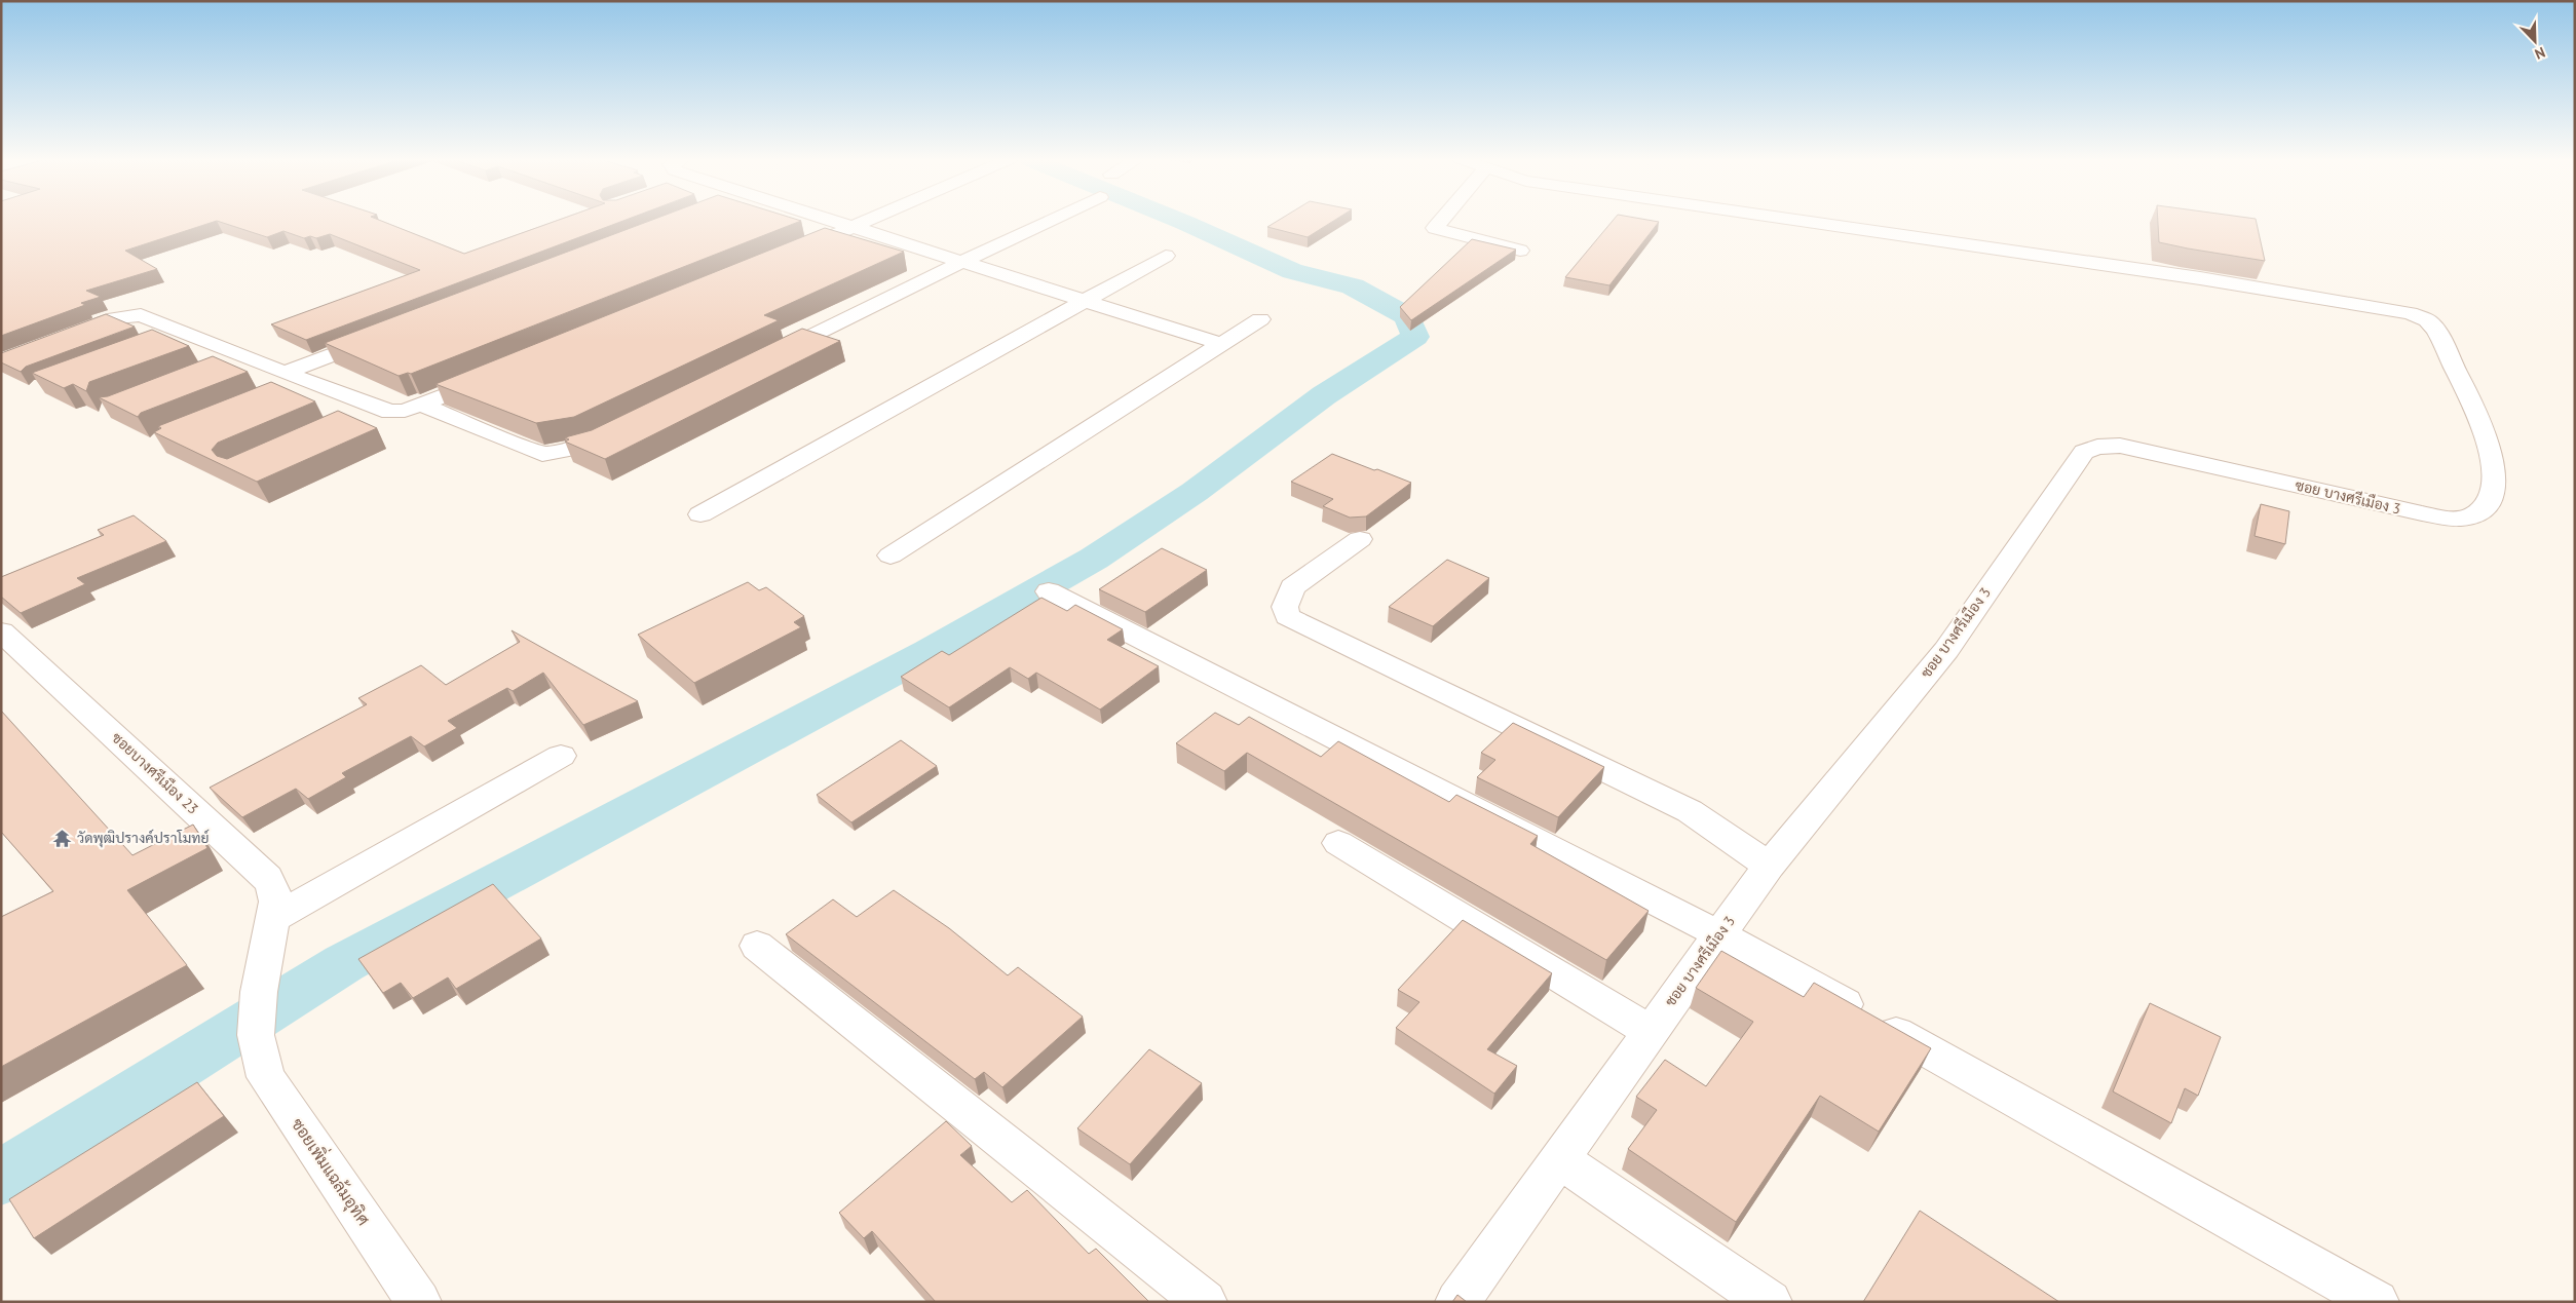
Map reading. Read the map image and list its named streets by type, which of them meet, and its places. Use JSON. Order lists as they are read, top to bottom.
{
  "streets": {
    "street": ["ซอย บางศรีเมือง 3", "ซอยบางศรีเมือง 23", "ซอยเพิ่มแฉล้มอุทิศ"]
  },
  "crossings": [
    ["ซอยบางศรีเมือง 23", "ซอยเพิ่มแฉล้มอุทิศ"]
  ],
  "places": {
    "temple": ["วัดพุฒิปรางค์ปราโมทย์"]
  },
  "north": "bottom right"
}
